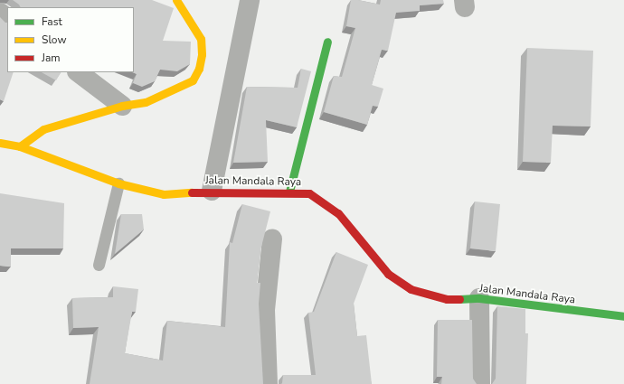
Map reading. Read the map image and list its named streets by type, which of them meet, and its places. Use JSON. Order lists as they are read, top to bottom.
{
  "streets": {
    "street": ["Jalan Mandala Raya"]
  },
  "legend": ["Fast", "Slow", "Jam"]
}
